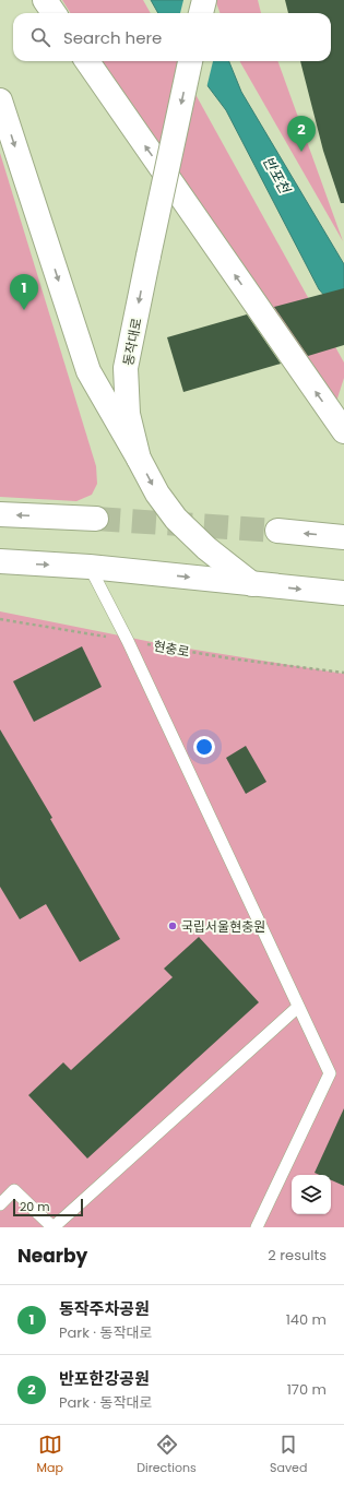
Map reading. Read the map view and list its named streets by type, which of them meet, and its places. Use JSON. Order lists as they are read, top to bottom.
{
  "streets": {
    "main road": ["동작대로"],
    "path": ["현충로"]
  },
  "water": ["반포천"],
  "places": ["국립서울현충원"],
  "scale_bar": "20 m",
  "page": {
    "search": "Search here",
    "pins": ["2", "1"],
    "scale": "20 m",
    "heading": ["Nearby", "2 results"],
    "list": [
      {
        "mark": "1",
        "name": "동작주차공원",
        "note": "Park · 동작대로",
        "value": "140 m"
      },
      {
        "mark": "2",
        "name": "반포한강공원",
        "note": "Park · 동작대로",
        "value": "170 m"
      }
    ],
    "nav": ["Map", "Directions", "Saved"]
  }
}
